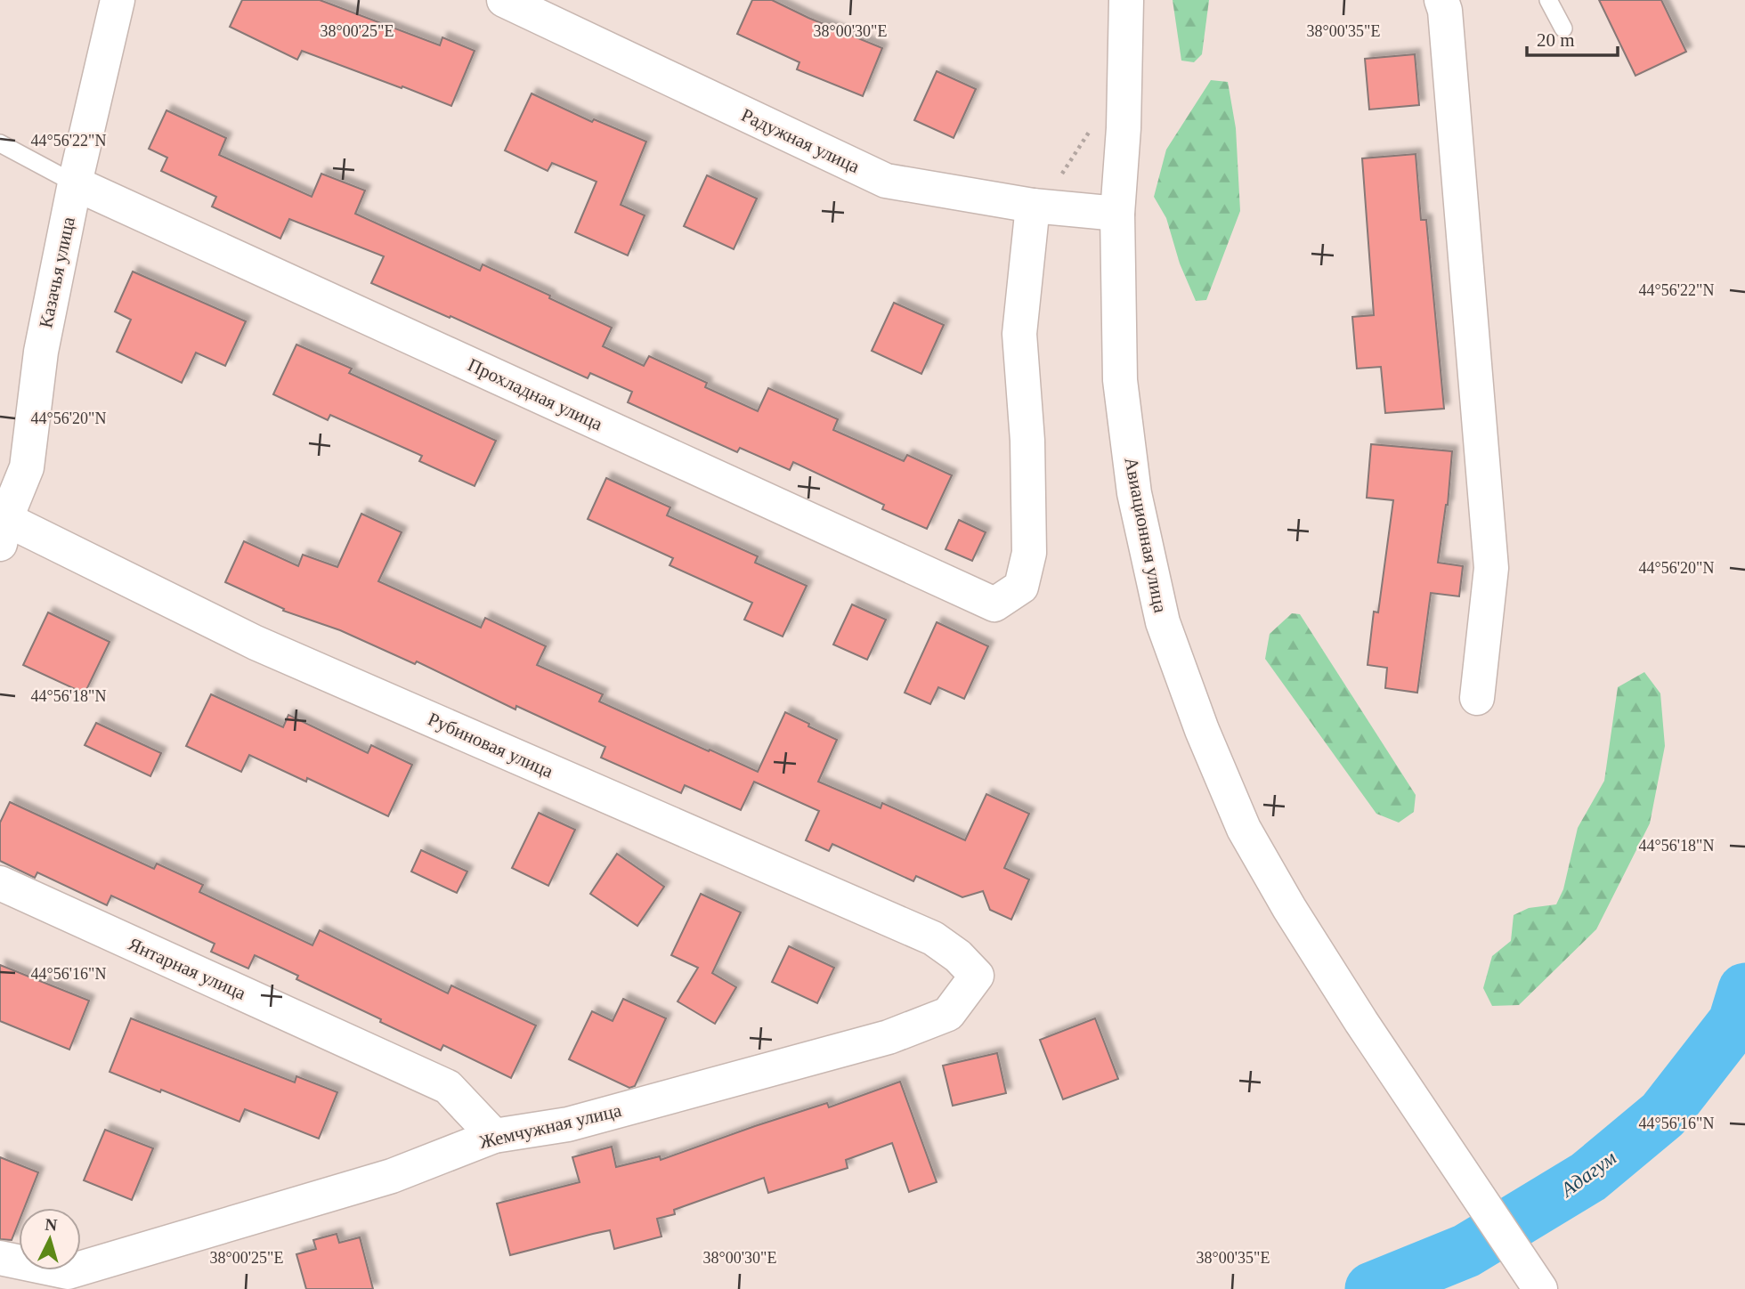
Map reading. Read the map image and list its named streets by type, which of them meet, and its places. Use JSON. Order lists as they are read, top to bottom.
{
  "streets": {
    "street": [
      "Радужная улица",
      "Казачья улица",
      "Прохладная улица",
      "Авиационная улица",
      "Рубиновая улица",
      "Янтарная улица",
      "Жемчужная улица"
    ]
  },
  "crossings": [
    ["Радужная улица", "Прохладная улица"],
    ["Радужная улица", "Авиационная улица"],
    ["Казачья улица", "Прохладная улица"],
    ["Казачья улица", "Рубиновая улица"],
    ["Рубиновая улица", "Жемчужная улица"],
    ["Янтарная улица", "Жемчужная улица"]
  ],
  "water": ["Адагум"],
  "scale_bar": "20 m",
  "north": "top",
  "coordinates": [
    "38°00'25\"E",
    "38°00'30\"E",
    "38°00'35\"E",
    "44°56'22\"N",
    "44°56'20\"N",
    "44°56'18\"N",
    "44°56'16\"N"
  ]
}
